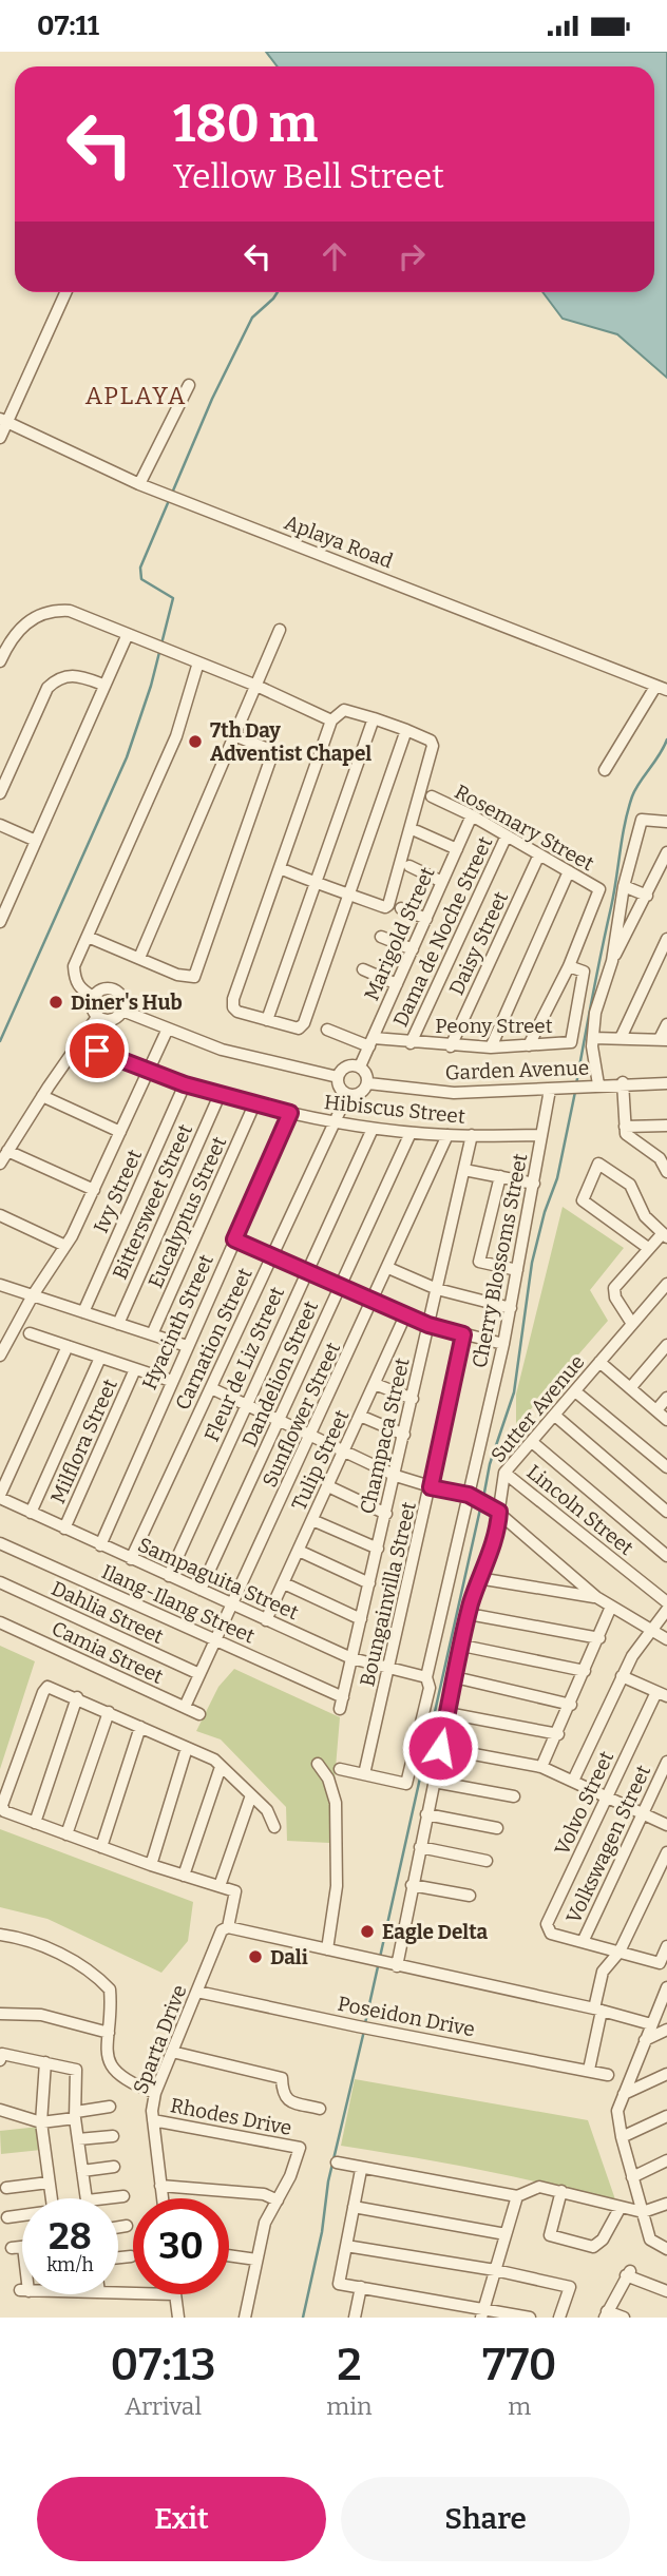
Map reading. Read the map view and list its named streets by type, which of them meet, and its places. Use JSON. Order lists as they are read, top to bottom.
{
  "streets": {
    "street": [
      "Aplaya Road",
      "Rosemary Street",
      "Dama de Noche Street",
      "Marigold Street",
      "Daisy Street",
      "Peony Street",
      "Garden Avenue",
      "Hibiscus Street",
      "Ivy Street",
      "Bittersweet Street",
      "Eucalyptus Street",
      "Cherry Blossoms Street",
      "Hyacinth Street",
      "Carnation Street",
      "Fleur de Liz Street",
      "Dandelion Street",
      "Sutter Avenue",
      "Sunflower Street",
      "Champaca Street",
      "Milflora Street",
      "Tulip Street",
      "Lincoln Street",
      "Sampaguita Street",
      "Boungainvilla Street",
      "Ilang-Ilang Street",
      "Dahlia Street",
      "Camia Street",
      "Volvo Street",
      "Volkswagen Street",
      "Poseidon Drive",
      "Sparta Drive",
      "Rhodes Drive"
    ]
  },
  "crossings": [
    ["Rosemary Street", "Dama de Noche Street"],
    ["Rosemary Street", "Marigold Street"],
    ["Rosemary Street", "Daisy Street"],
    ["Rosemary Street", "Peony Street"],
    ["Dama de Noche Street", "Peony Street"],
    ["Marigold Street", "Peony Street"],
    ["Marigold Street", "Garden Avenue"],
    ["Marigold Street", "Carnation Street"],
    ["Daisy Street", "Peony Street"],
    ["Garden Avenue", "Cherry Blossoms Street"],
    ["Garden Avenue", "Carnation Street"],
    ["Hibiscus Street", "Ivy Street"],
    ["Hibiscus Street", "Bittersweet Street"],
    ["Hibiscus Street", "Eucalyptus Street"],
    ["Hibiscus Street", "Cherry Blossoms Street"],
    ["Hibiscus Street", "Hyacinth Street"],
    ["Hibiscus Street", "Carnation Street"],
    ["Hibiscus Street", "Fleur de Liz Street"],
    ["Hibiscus Street", "Dandelion Street"],
    ["Hibiscus Street", "Sunflower Street"],
    ["Hibiscus Street", "Champaca Street"],
    ["Cherry Blossoms Street", "Sampaguita Street"],
    ["Cherry Blossoms Street", "Boungainvilla Street"],
    ["Hyacinth Street", "Sampaguita Street"],
    ["Carnation Street", "Sampaguita Street"],
    ["Fleur de Liz Street", "Sampaguita Street"],
    ["Dandelion Street", "Sampaguita Street"],
    ["Sutter Avenue", "Lincoln Street"],
    ["Sunflower Street", "Sampaguita Street"],
    ["Sunflower Street", "Ilang-Ilang Street"],
    ["Sunflower Street", "Dahlia Street"],
    ["Sunflower Street", "Camia Street"],
    ["Champaca Street", "Sampaguita Street"],
    ["Champaca Street", "Ilang-Ilang Street"],
    ["Milflora Street", "Sampaguita Street"],
    ["Tulip Street", "Sampaguita Street"],
    ["Sampaguita Street", "Boungainvilla Street"],
    ["Sampaguita Street", "Ilang-Ilang Street"],
    ["Volvo Street", "Volkswagen Street"],
    ["Poseidon Drive", "Sparta Drive"],
    ["Sparta Drive", "Rhodes Drive"]
  ],
  "districts": ["APLAYA"],
  "places": [
    "7th Day Adventist Chapel",
    "Diner's Hub",
    "Eagle Delta",
    "Dali"
  ],
  "page": {
    "status": "07:11",
    "turn": ["180 m", "Yellow Bell Street"],
    "speed": "28 km/h",
    "limit": "30",
    "eta": [
      "07:13",
      "Arrival",
      "2",
      "min",
      "770",
      "m"
    ],
    "buttons": ["Exit", "Share"]
  }
}
